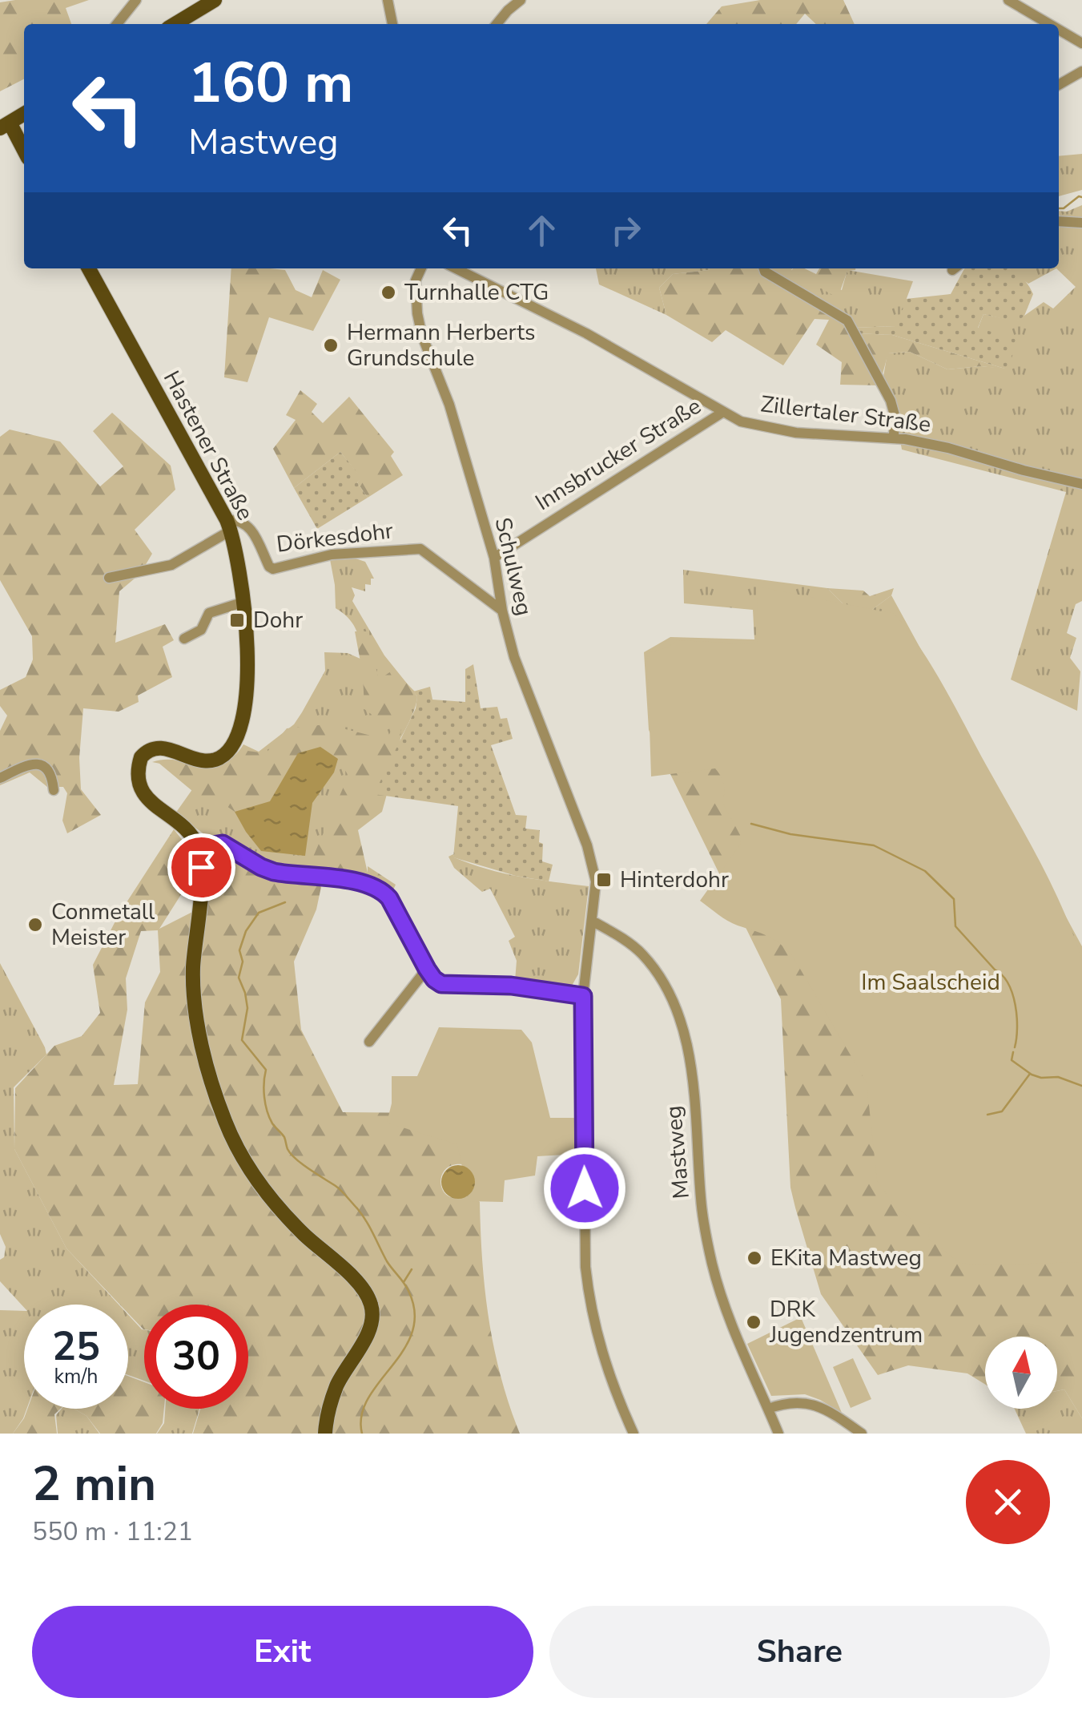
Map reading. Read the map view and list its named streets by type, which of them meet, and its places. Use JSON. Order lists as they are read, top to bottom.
{
  "streets": {
    "main road": ["Hastener Straße"],
    "street": [
      "Zillertaler Straße",
      "Innsbrucker Straße",
      "Dörkesdohr",
      "Schulweg",
      "Mastweg"
    ]
  },
  "crossings": [
    ["Zillertaler Straße", "Innsbrucker Straße"],
    ["Hastener Straße", "Dörkesdohr"],
    ["Innsbrucker Straße", "Schulweg"],
    ["Dörkesdohr", "Schulweg"],
    ["Schulweg", "Mastweg"]
  ],
  "parks": ["Im Saalscheid"],
  "places": {
    "other": [
      "Turnhalle CTG",
      "Hermann Herberts Grundschule",
      "Conmetall Meister",
      "EKita Mastweg",
      "DRK Jugendzentrum"
    ],
    "transit": ["Dohr", "Hinterdohr"]
  },
  "north": "top",
  "page": {
    "turn": ["160 m", "Mastweg"],
    "speed": "25 km/h",
    "limit": "30",
    "heading": ["2 min", "550 m · 11:21"],
    "buttons": ["Exit", "Share"]
  }
}
